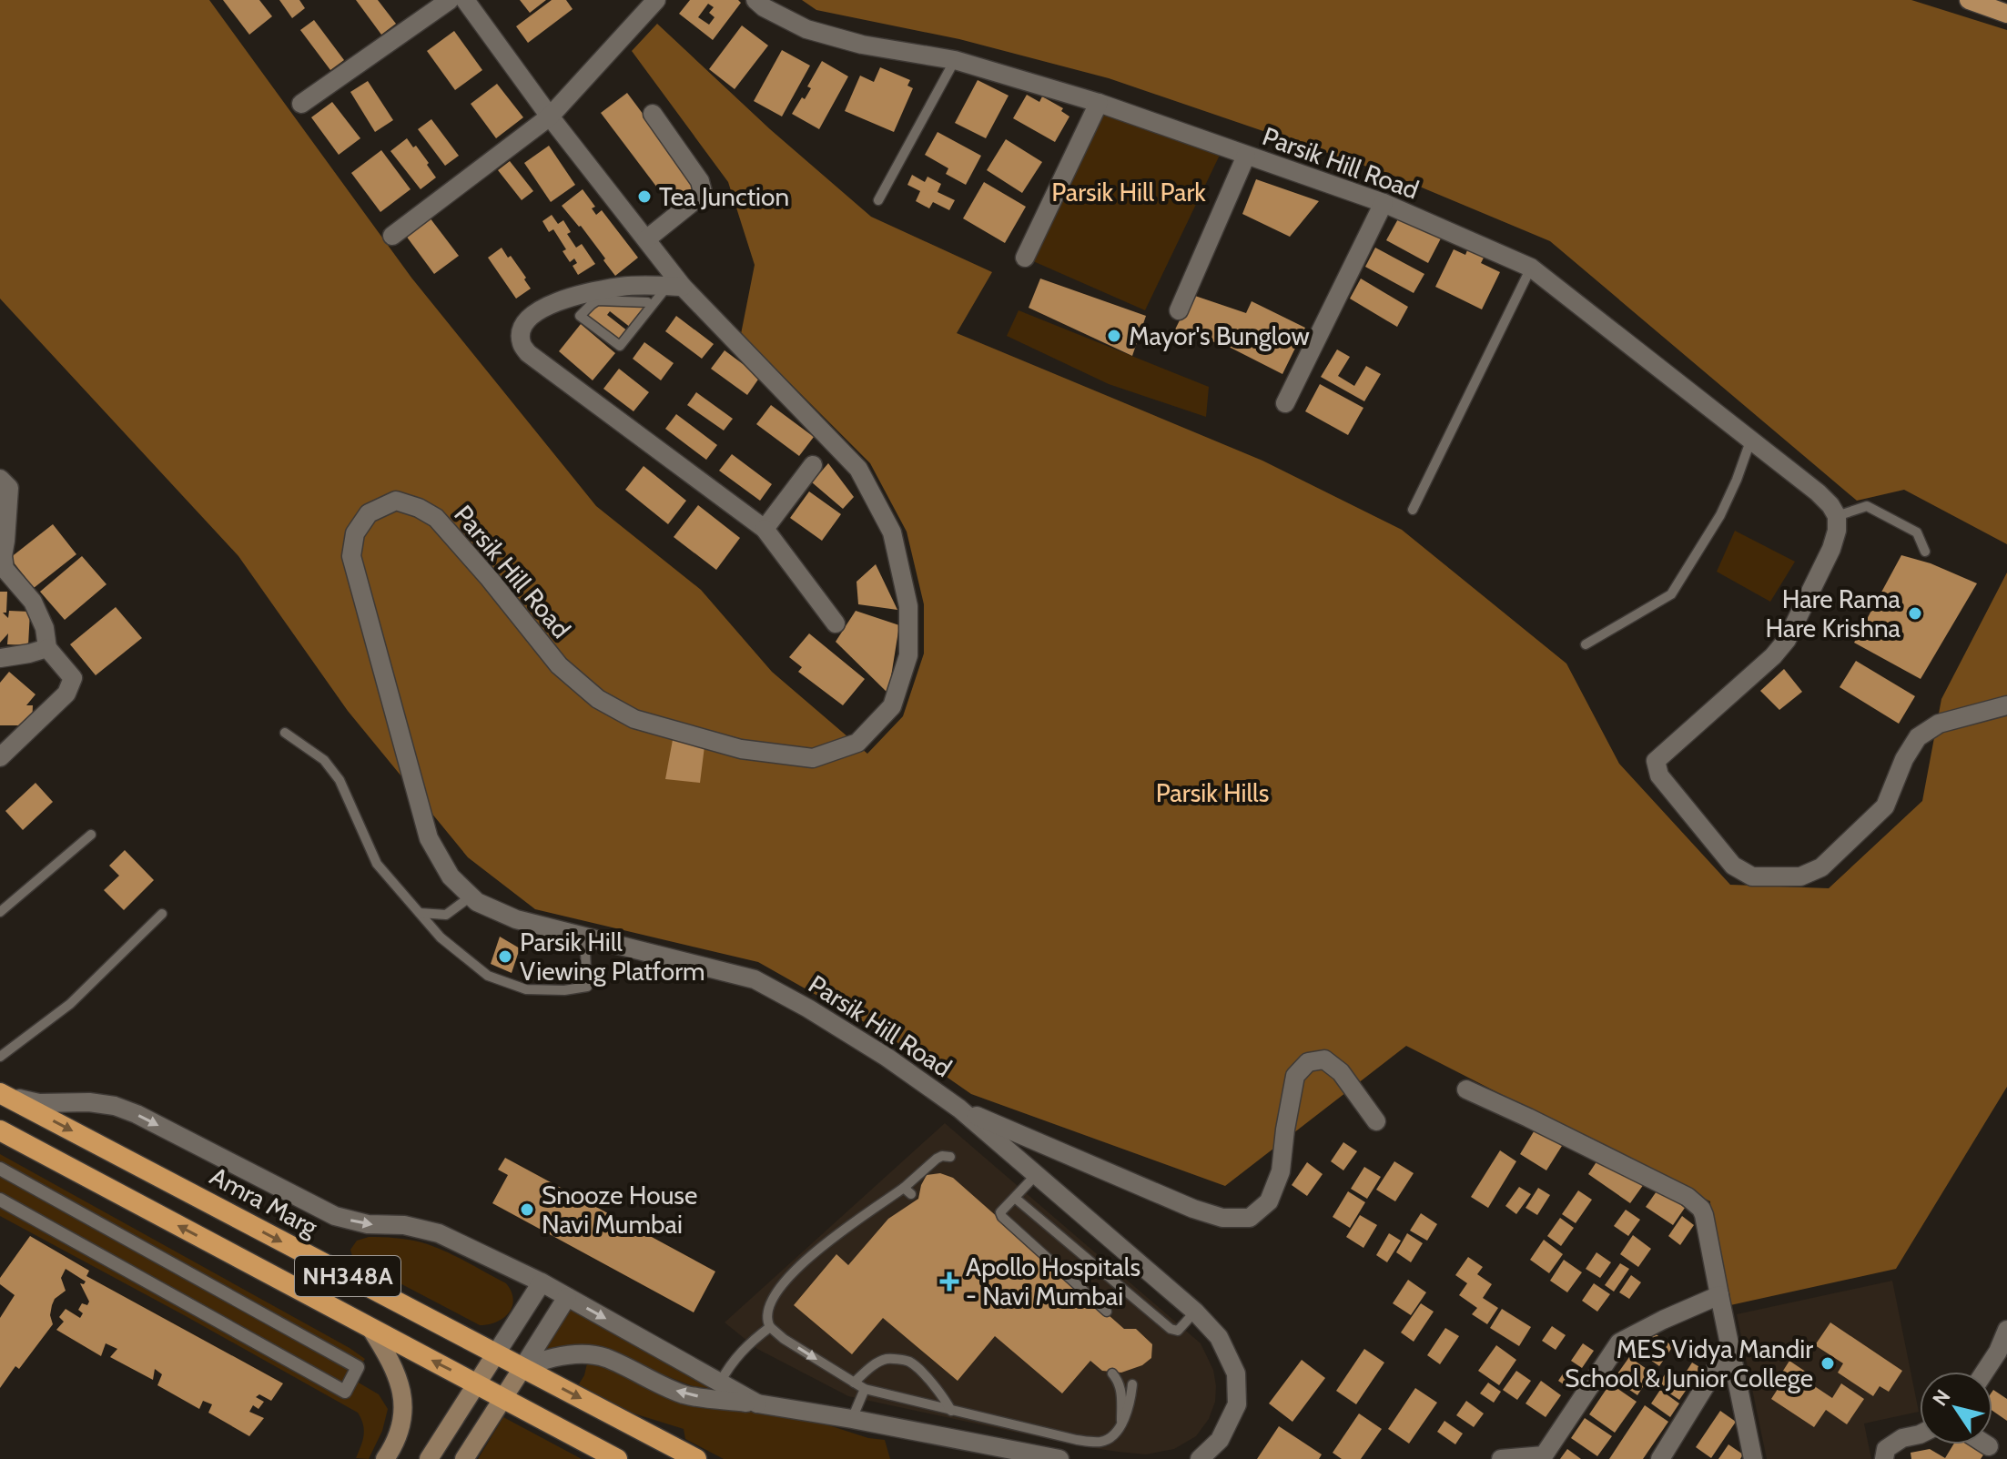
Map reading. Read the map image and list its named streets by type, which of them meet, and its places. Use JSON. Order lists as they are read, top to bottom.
{
  "streets": {
    "highway": ["Amra Marg", "NH348A"],
    "street": ["Parsik Hill Road"]
  },
  "parks": ["Parsik Hill Park", "Parsik Hills"],
  "places": {
    "other": [
      "Tea Junction",
      "Mayor's Bunglow",
      "Hare Rama Hare Krishna",
      "Parsik Hill Viewing Platform",
      "Snooze House Navi Mumbai",
      "MES Vidya Mandir School & Junior College"
    ],
    "health": ["Apollo Hospitals - Navi Mumbai"]
  },
  "north": "top left"
}
